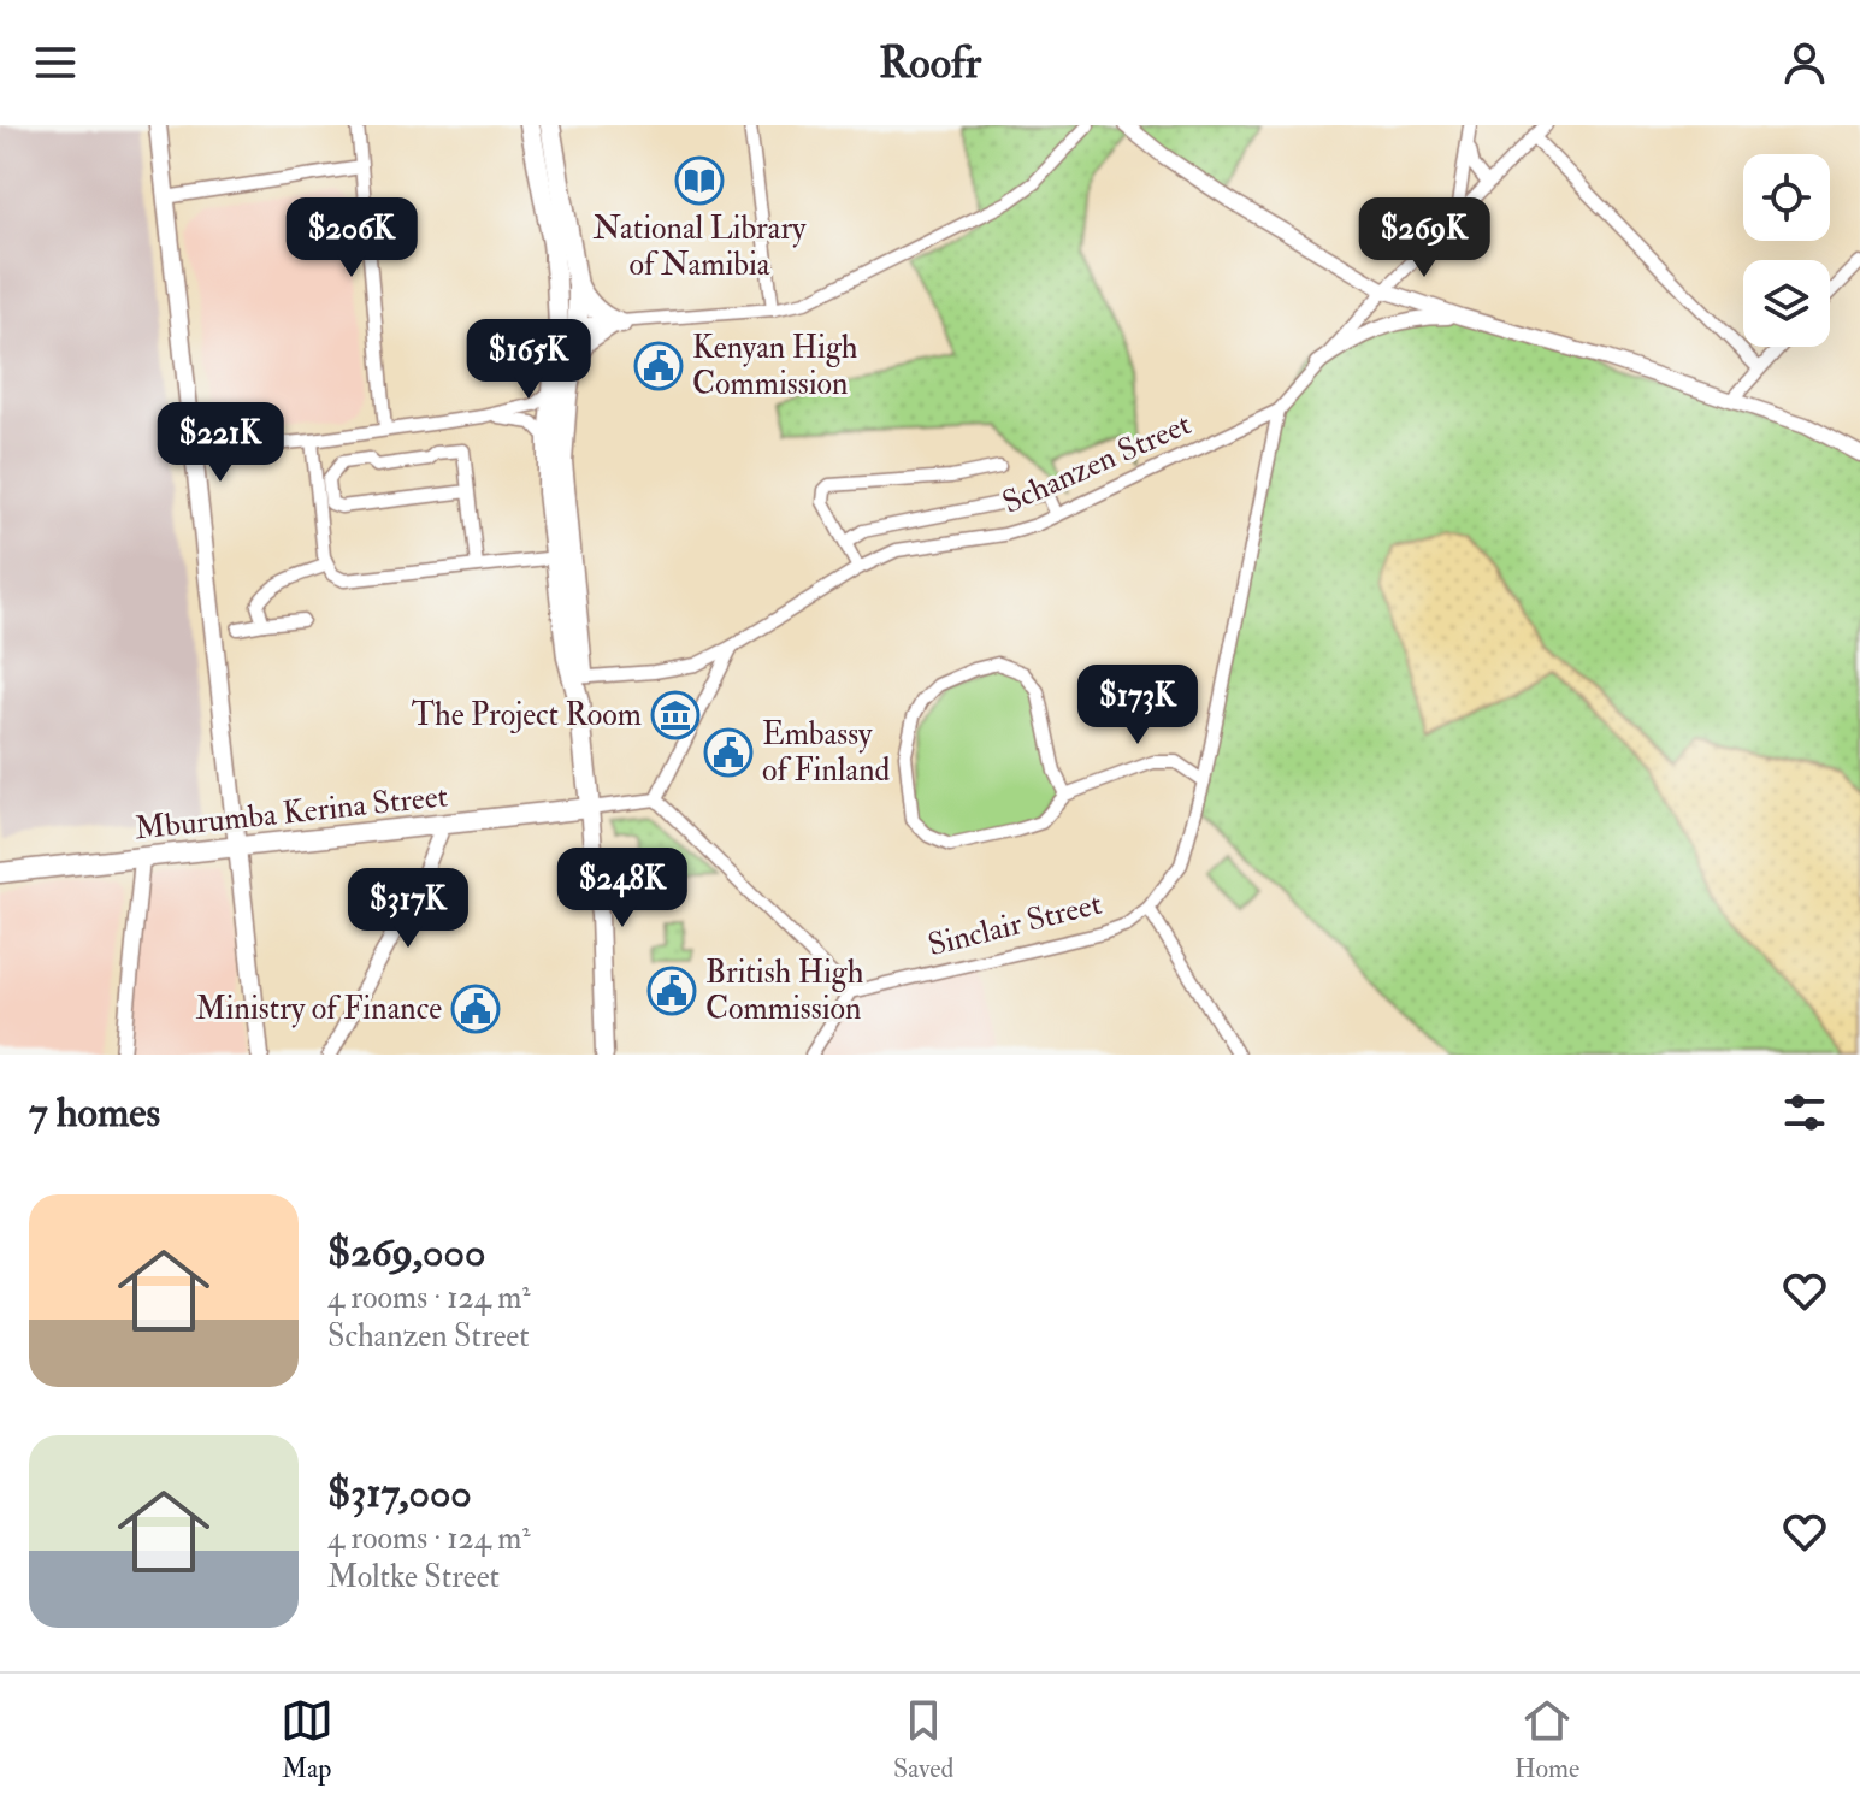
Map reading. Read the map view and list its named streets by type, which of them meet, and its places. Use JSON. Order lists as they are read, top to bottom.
{
  "streets": {
    "main road": ["Mburumba Kerina Street"],
    "street": ["Schanzen Street", "Sinclair Street"]
  },
  "crossings": [
    ["Schanzen Street", "Sinclair Street"]
  ],
  "places": {
    "library": ["National Library of Namibia"],
    "public building": [
      "Kenyan High Commission",
      "Embassy of Finland",
      "British High Commission",
      "Ministry of Finance"
    ],
    "museum": ["The Project Room"]
  },
  "page": {
    "header": "Roofr",
    "price": [
      "$206K",
      "$269K",
      "$165K",
      "$221K",
      "$173K",
      "$248K",
      "$317K"
    ],
    "heading": "7 homes",
    "list": [
      {
        "name": "$269,000",
        "note": "4 rooms · 124 m² · Schanzen Street"
      },
      {
        "name": "$317,000",
        "note": "4 rooms · 124 m² · Moltke Street"
      }
    ],
    "tabs": ["Map", "Saved", "Home"]
  }
}
